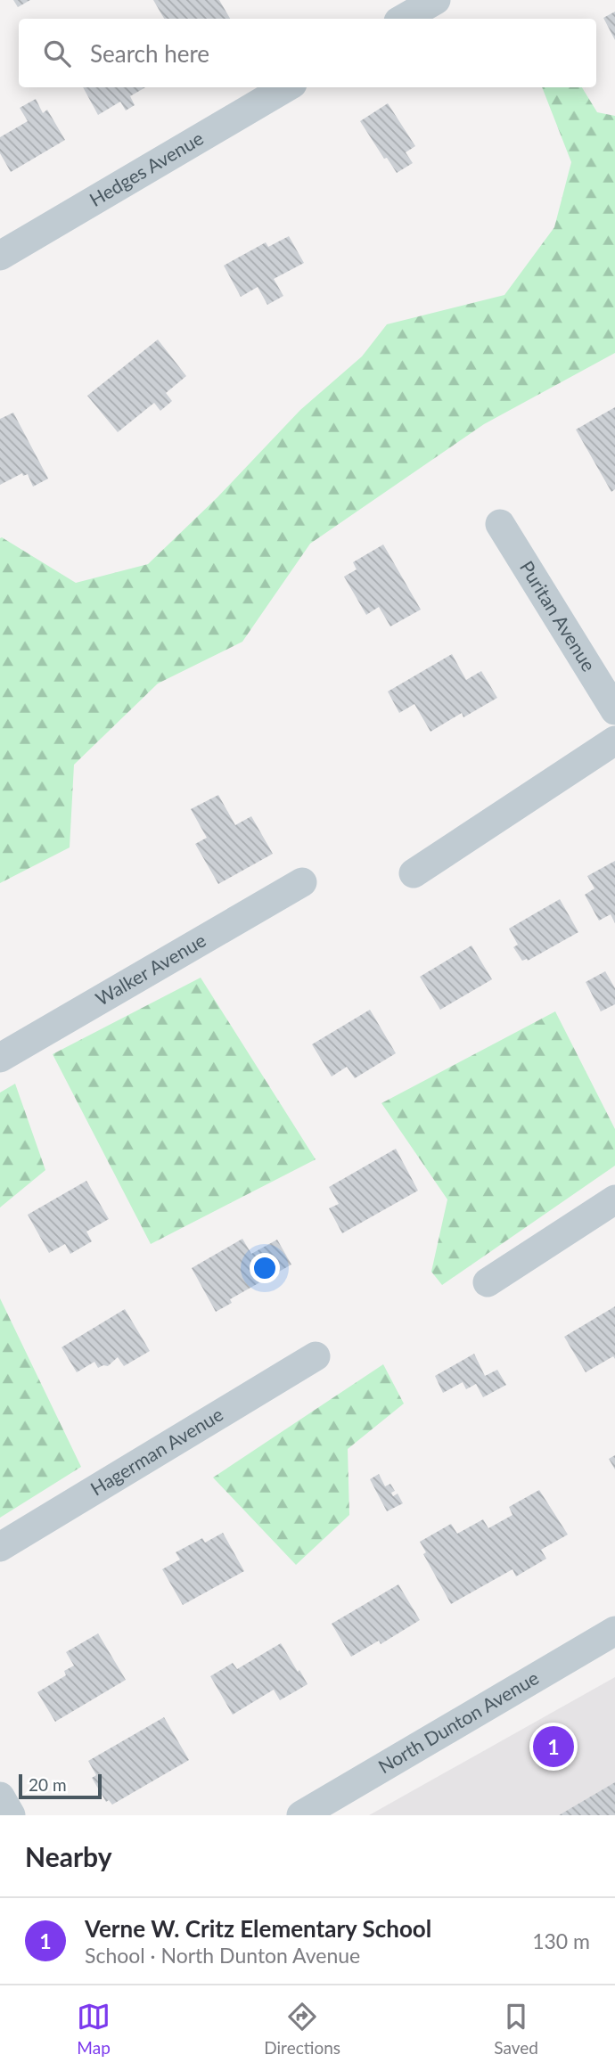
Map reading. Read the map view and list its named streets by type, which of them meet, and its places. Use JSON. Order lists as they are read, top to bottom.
{
  "streets": {
    "street": [
      "Hedges Avenue",
      "Puritan Avenue",
      "Walker Avenue",
      "Hagerman Avenue",
      "North Dunton Avenue"
    ]
  },
  "scale_bar": "20 m",
  "page": {
    "search": "Search here",
    "pins": "1",
    "scale": "20 m",
    "heading": "Nearby",
    "list": [
      {
        "mark": "1",
        "name": "Verne W. Critz Elementary School",
        "note": "School · North Dunton Avenue",
        "value": "130 m"
      }
    ],
    "nav": ["Map", "Directions", "Saved"]
  }
}
